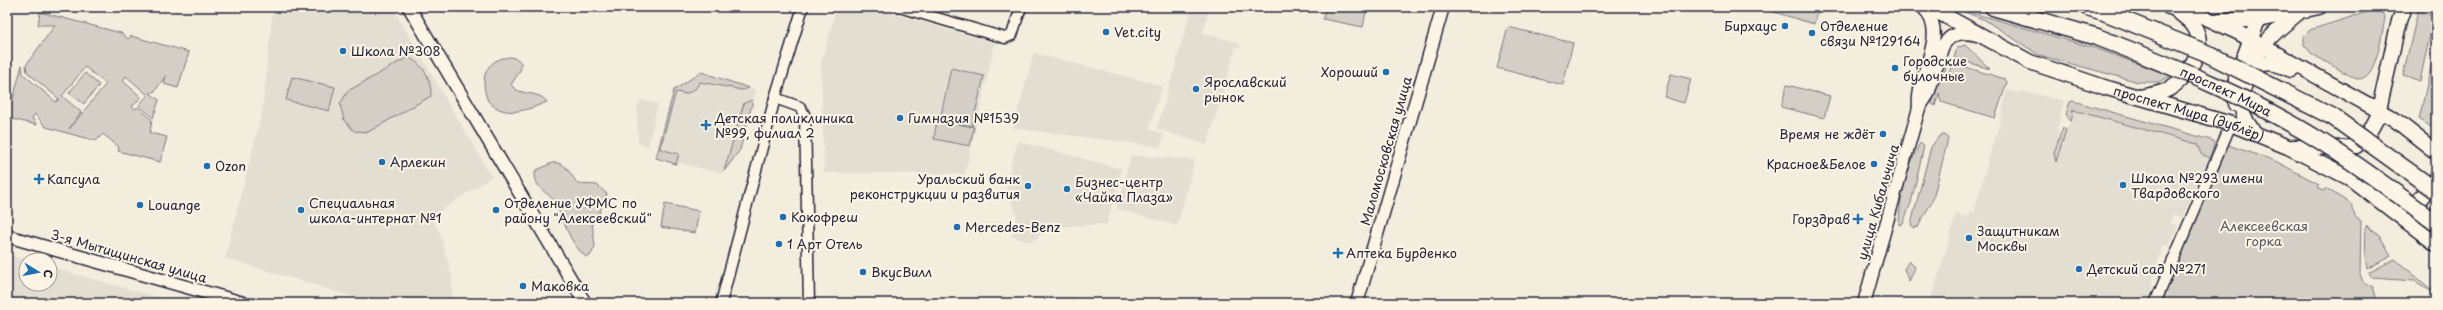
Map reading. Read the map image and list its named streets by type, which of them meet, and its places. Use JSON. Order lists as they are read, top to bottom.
{
  "streets": {
    "main road": ["проспект Мира", "проспект Мира (дублёр)"],
    "street": ["Маломосковская улица", "улица Кибальчича", "3-я Мытищинская улица"]
  },
  "crossings": [
    ["проспект Мира (дублёр)", "улица Кибальчича"]
  ],
  "parks": ["Алексеевская горка"],
  "places": {
    "other": [
      "Бирхаус",
      "Vet.city",
      "Отделение связи №129164",
      "Школа №308",
      "Городские булочные",
      "Хороший",
      "Ярославский рынок",
      "Гимназия №1539",
      "Время не ждёт",
      "Арлекин",
      "Красное&Белое",
      "Ozon",
      "Школа №293 имени Твардовского",
      "Уральский банк реконструкции и развития",
      "Бизнес-центр «Чайка Плаза»",
      "Louange",
      "Специальная школа-интернат №1",
      "Отделение УФМС по району \"Алексеевский\"",
      "Кокофреш",
      "Mercedes-Benz",
      "Защитникам Москвы",
      "1 Арт Отель",
      "Детский сад №271",
      "ВкусВилл",
      "Маковка"
    ],
    "health": [
      "Детская поликлиника №99, филиал 2",
      "Капсула",
      "Горздрав",
      "Аптека Бурденко"
    ]
  },
  "north": "right"
}
